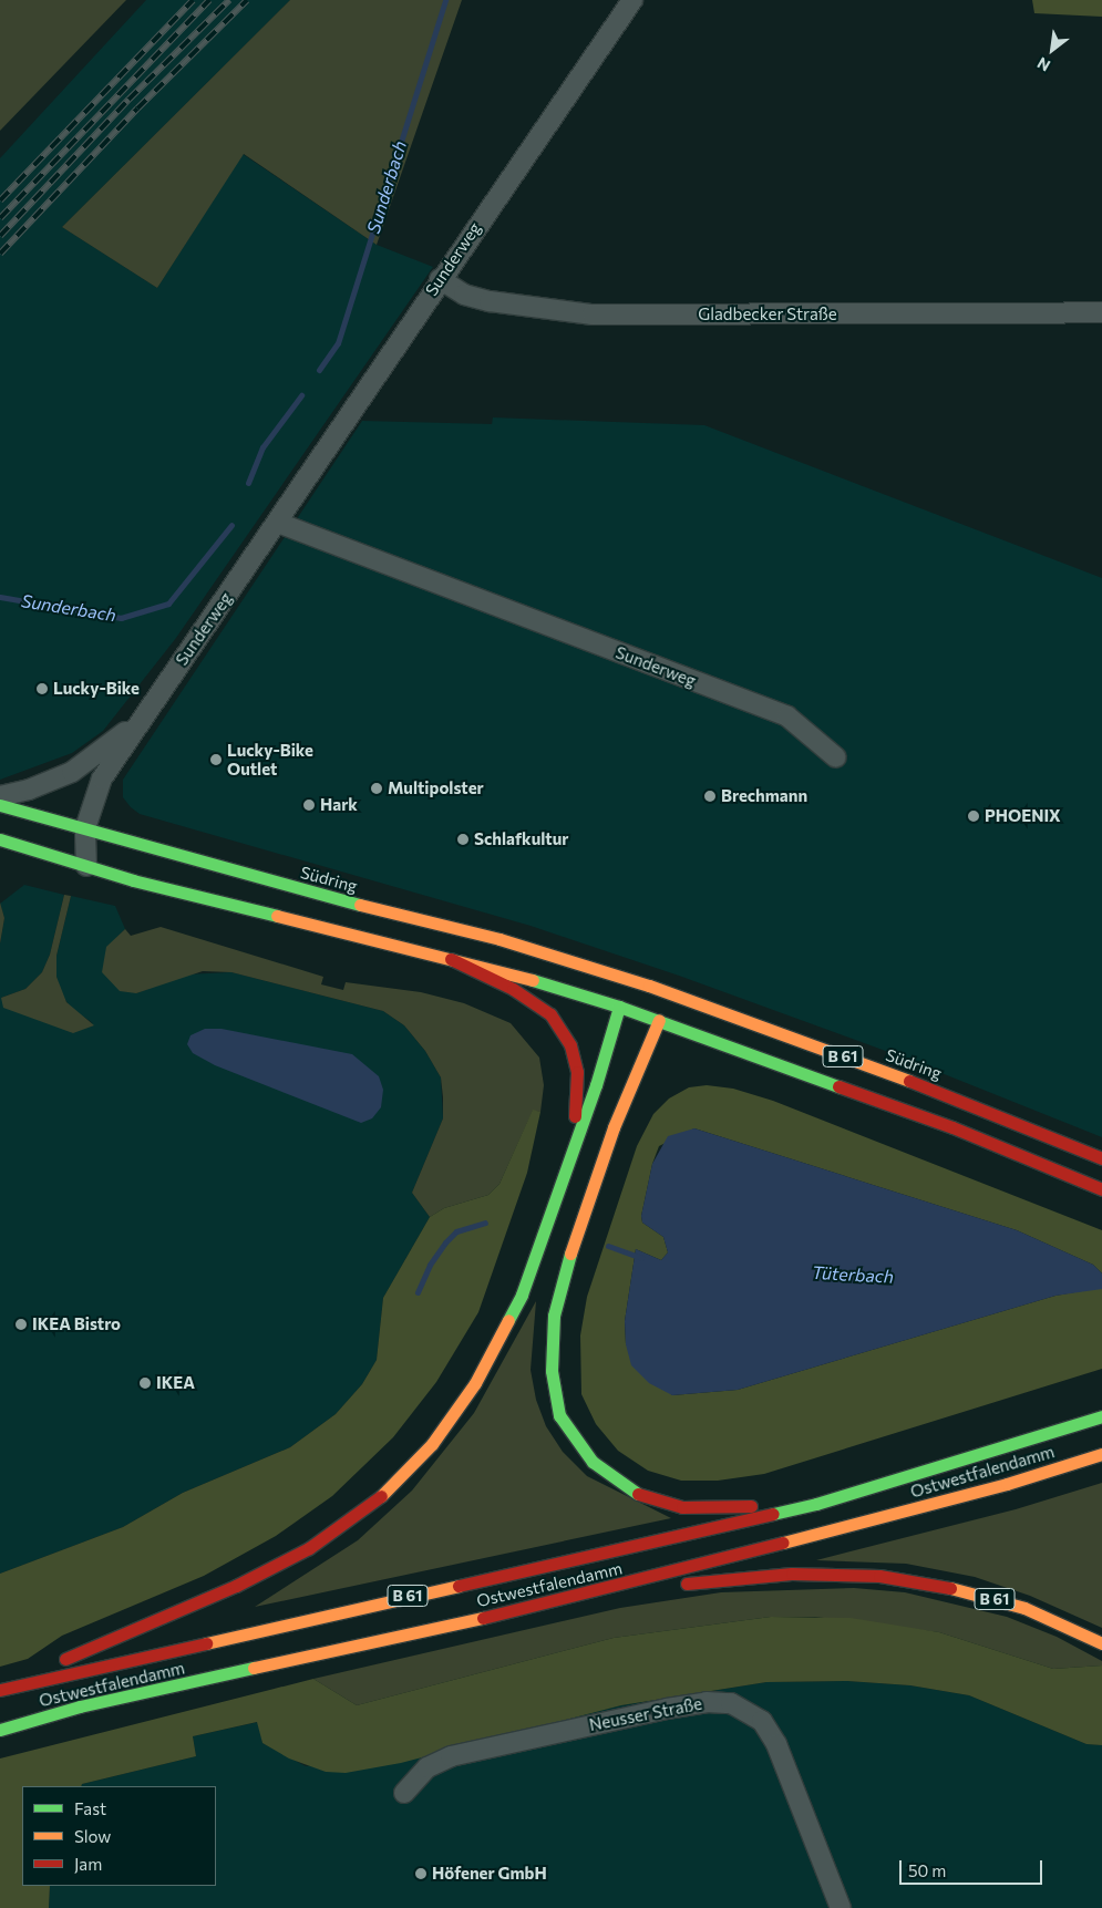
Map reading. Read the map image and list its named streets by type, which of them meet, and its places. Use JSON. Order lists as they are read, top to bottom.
{
  "streets": {
    "main road": ["Südring", "B 61", "Ostwestfalendamm"],
    "street": ["Sunderweg", "Gladbecker Straße", "Neusser Straße"]
  },
  "crossings": [
    ["Sunderweg", "Gladbecker Straße"],
    ["Sunderweg", "Südring"],
    ["B 61", "Ostwestfalendamm"]
  ],
  "water": ["Sunderbach", "Tüterbach"],
  "places": [
    "Lucky-Bike",
    "Lucky-Bike Outlet",
    "Multipolster",
    "Brechmann",
    "Hark",
    "PHOENIX",
    "Schlafkultur",
    "IKEA Bistro",
    "IKEA",
    "Höfener GmbH"
  ],
  "legend": ["Fast", "Slow", "Jam"],
  "scale_bar": "50 m",
  "north": "bottom left"
}
